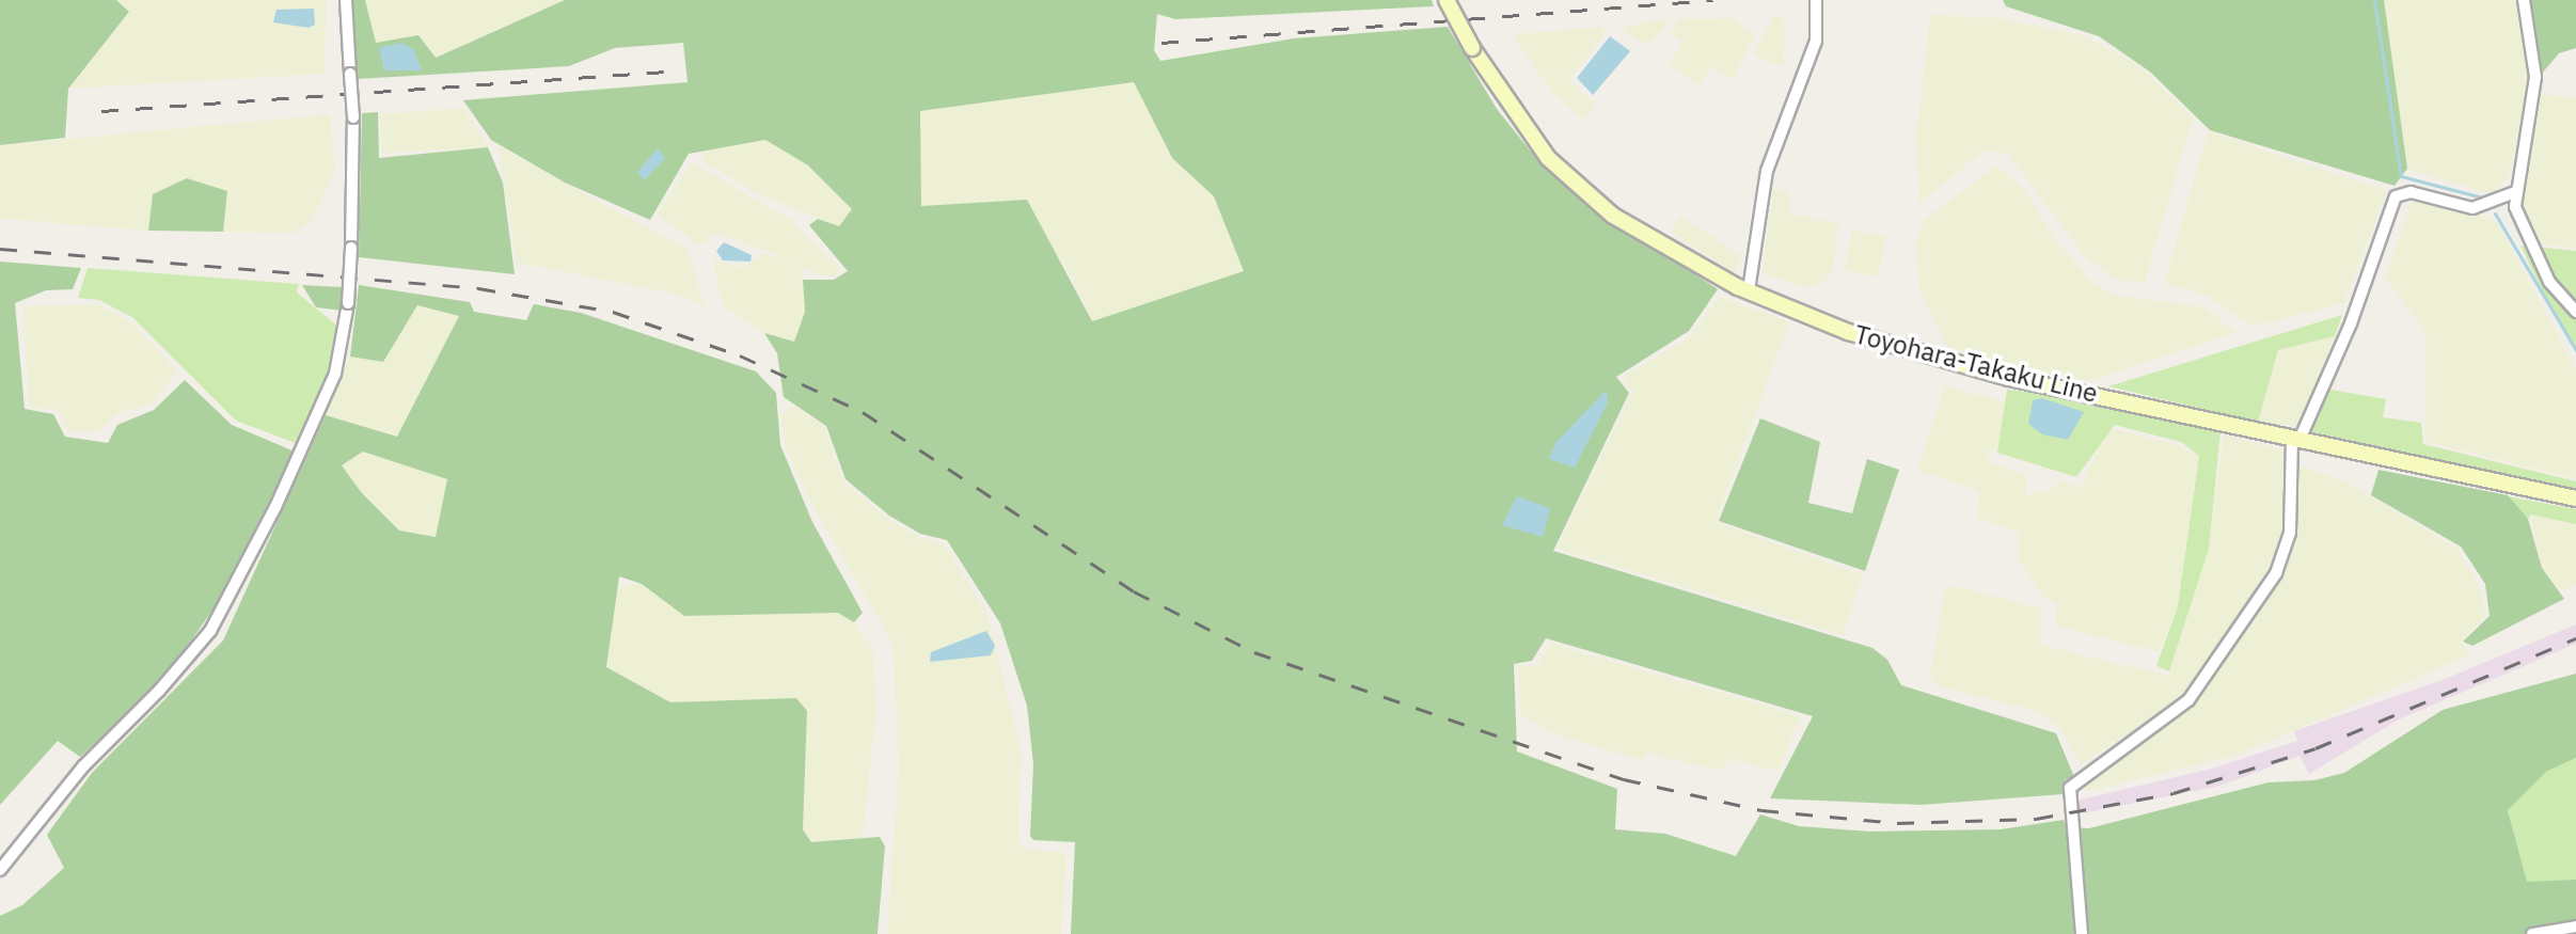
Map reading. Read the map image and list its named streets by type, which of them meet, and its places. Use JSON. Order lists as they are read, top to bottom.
{
  "streets": {
    "main road": ["Toyohara-Takaku Line"]
  }
}
